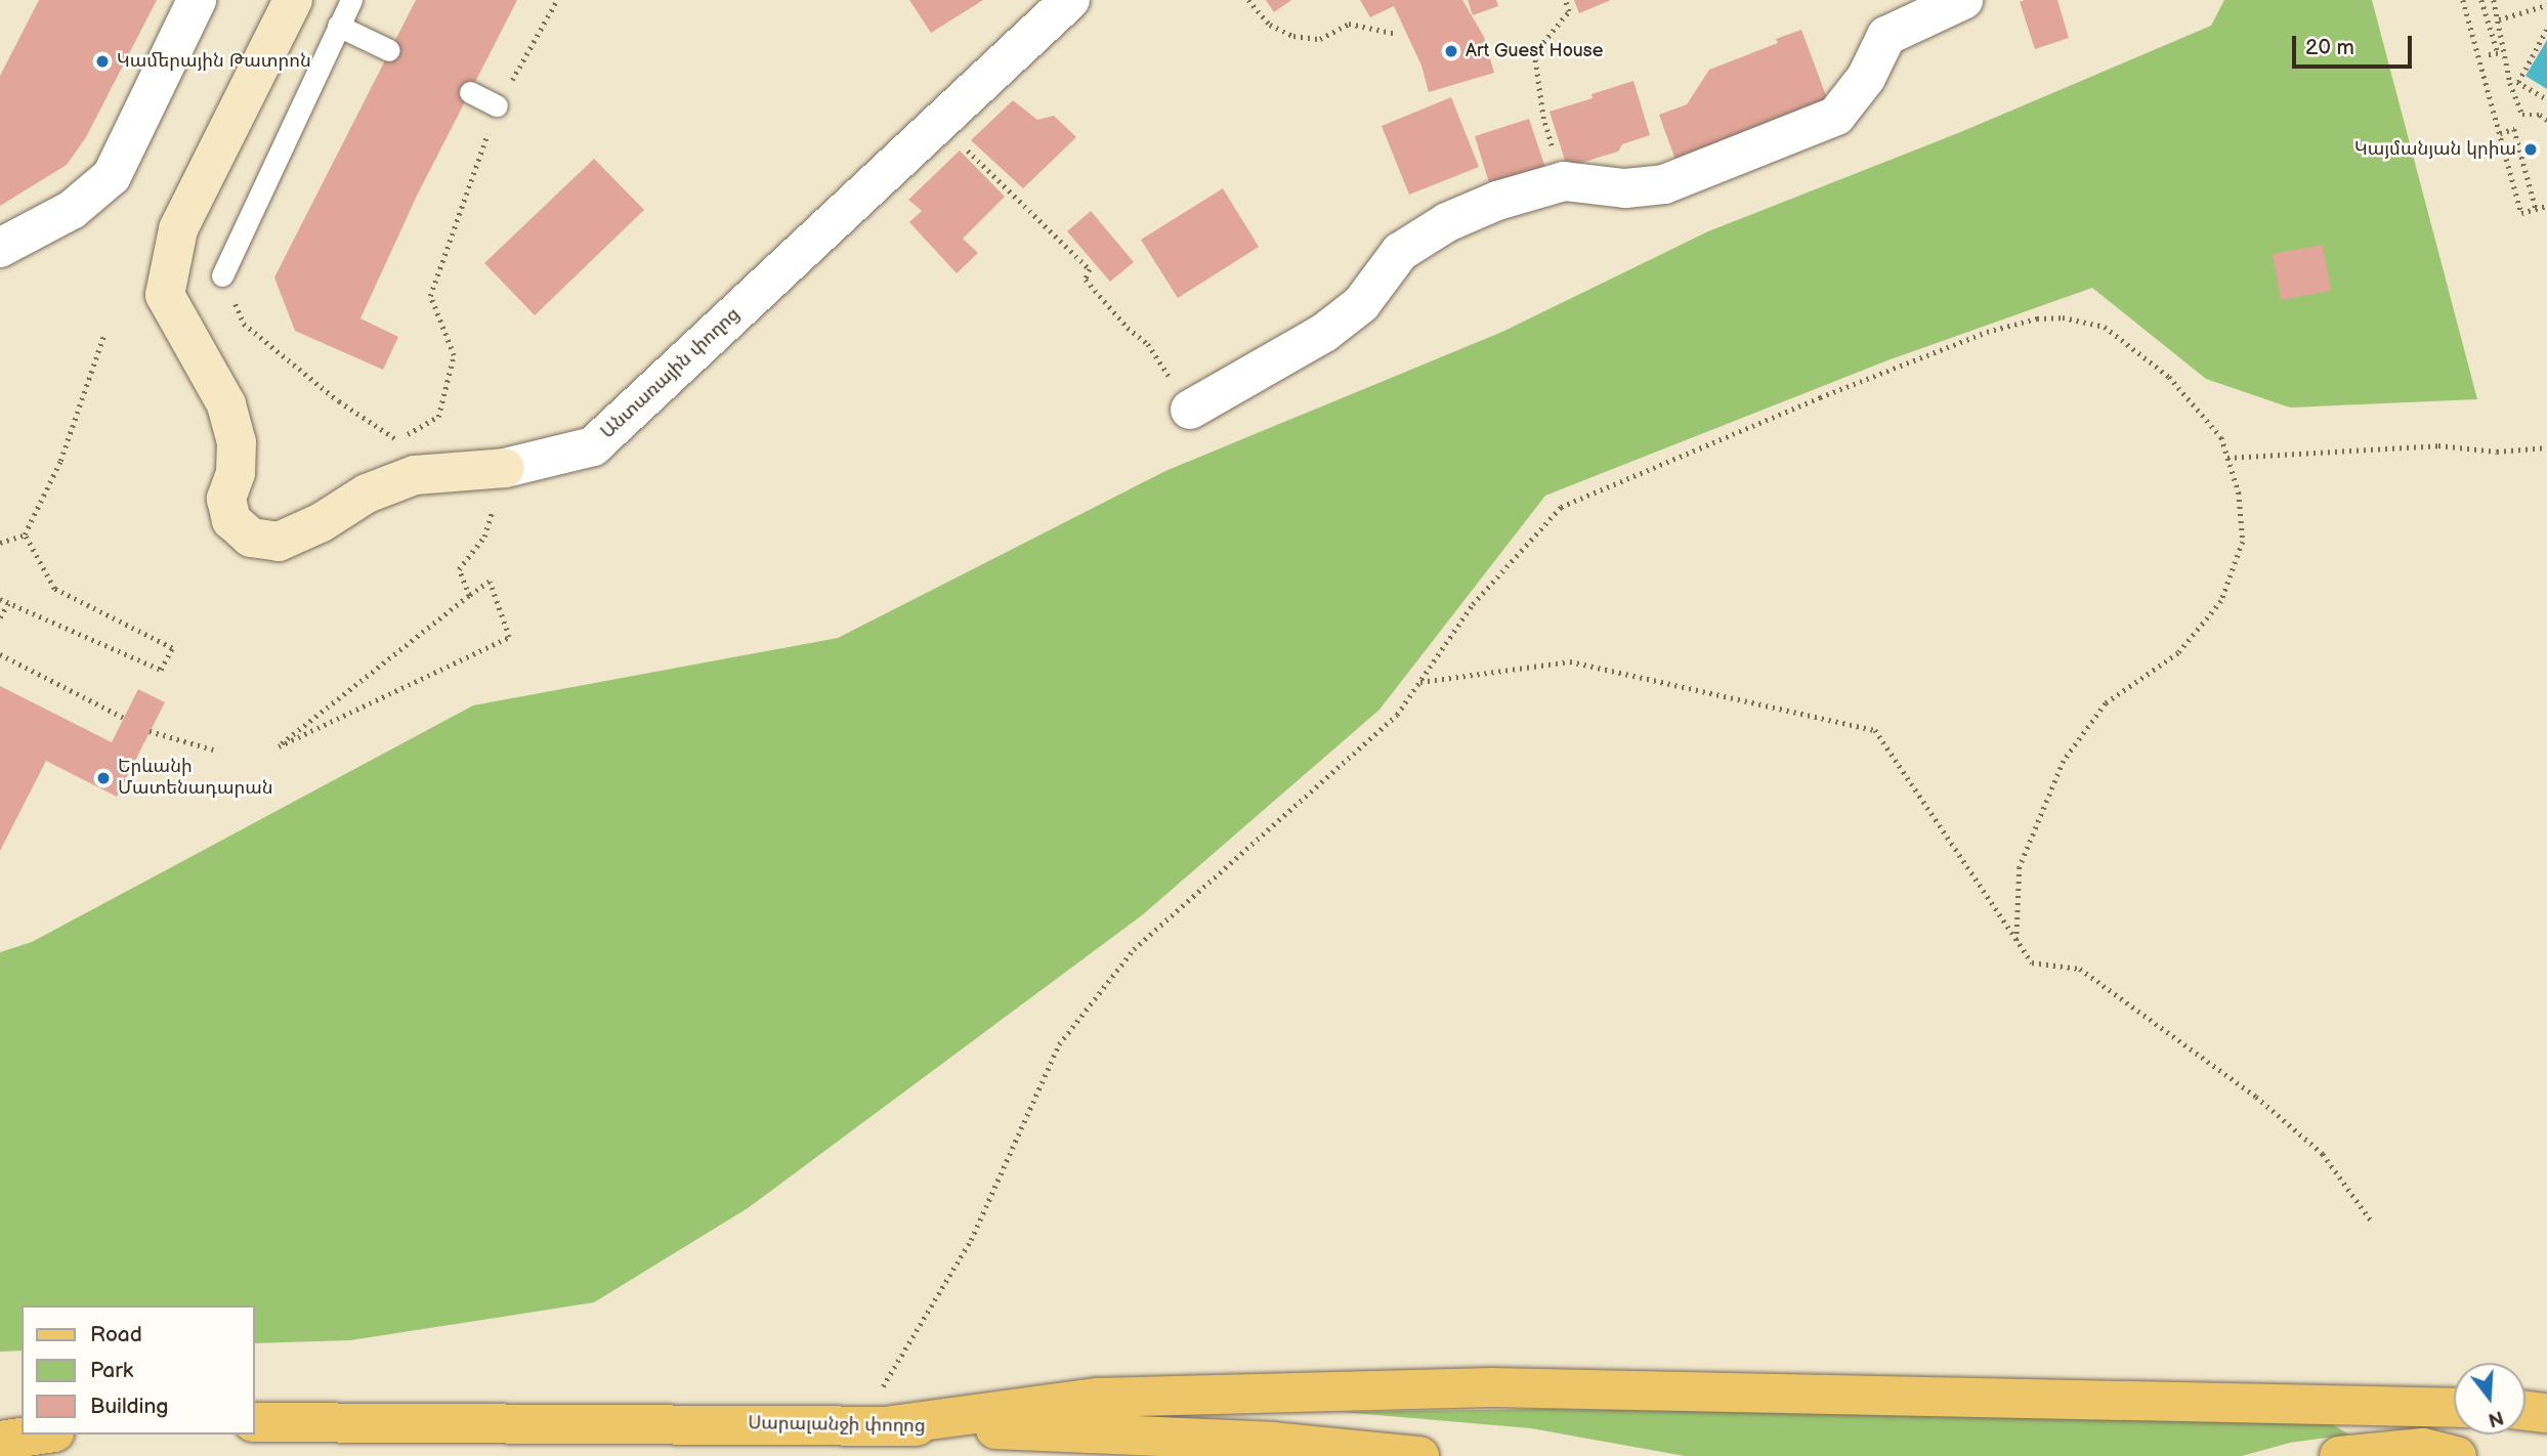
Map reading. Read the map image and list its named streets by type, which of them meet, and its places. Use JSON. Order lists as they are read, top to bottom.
{
  "streets": {
    "main road": ["Սարալանջի փողոց"],
    "street": ["Անտառային փողոց"]
  },
  "places": [
    "Art Guest House",
    "Կամերային Թատրոն",
    "Կայմանյան կրիա",
    "Երևանի Մատենադարան"
  ],
  "legend": ["Road", "Park", "Building"],
  "scale_bar": "20 m",
  "north": "bottom"
}
